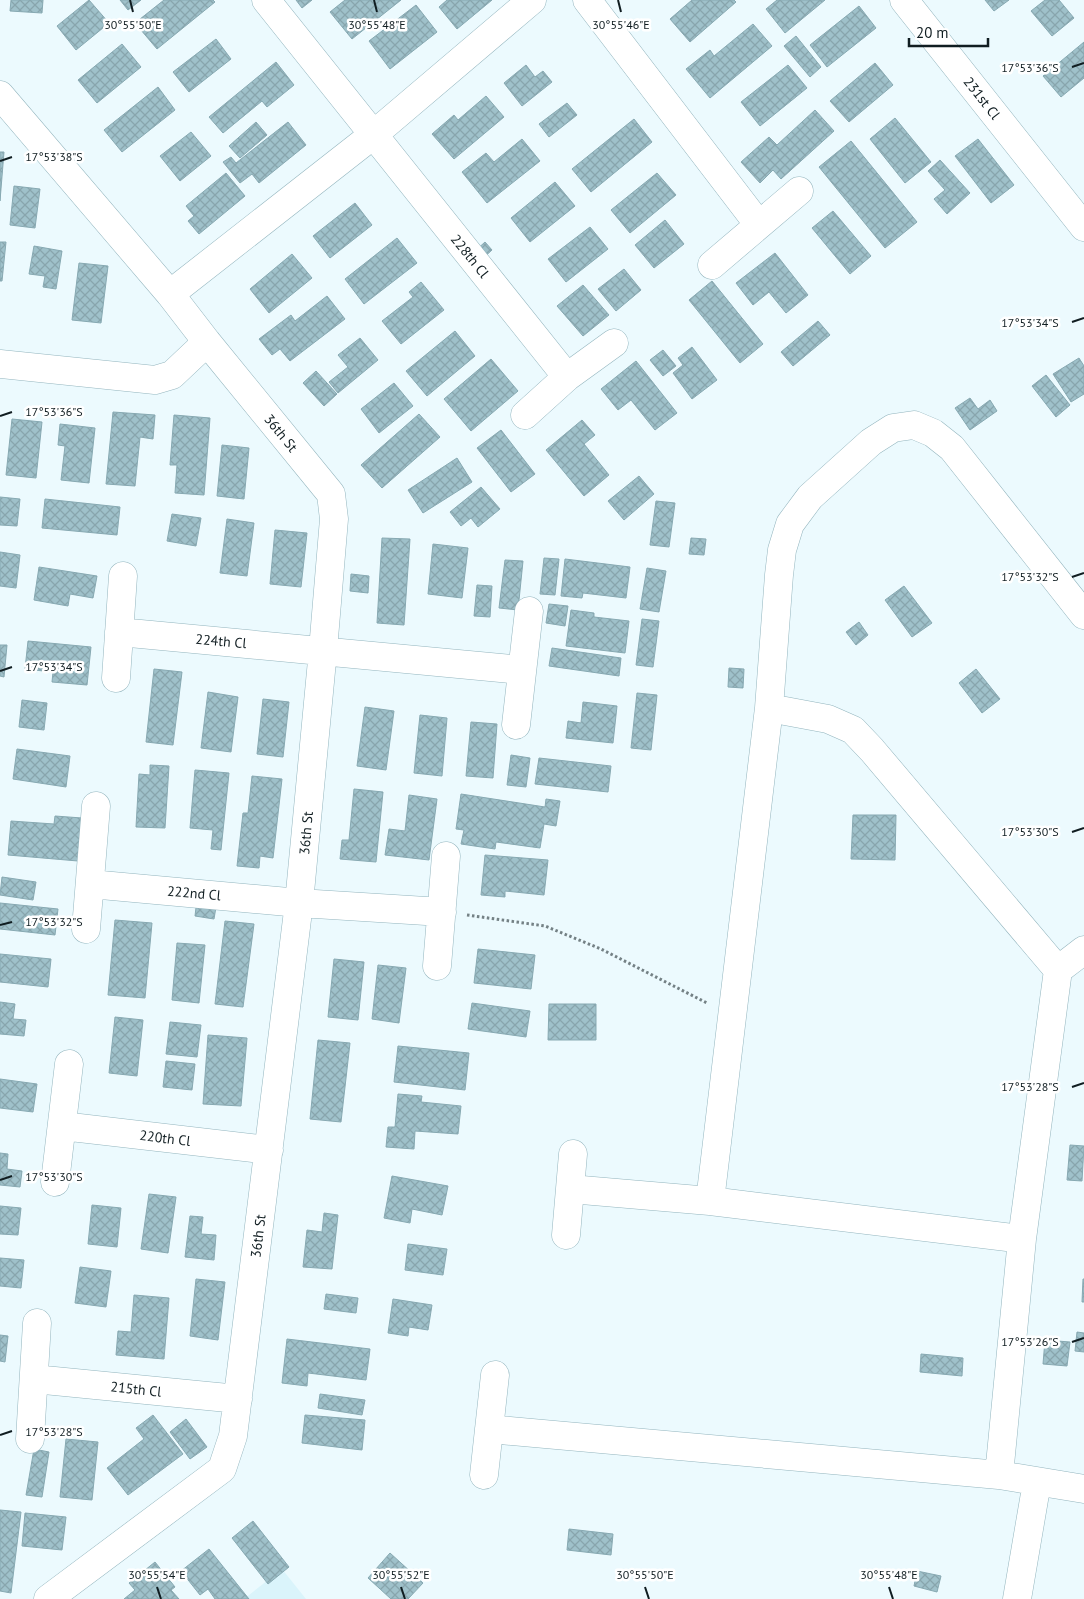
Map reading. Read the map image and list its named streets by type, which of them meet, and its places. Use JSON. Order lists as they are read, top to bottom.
{
  "streets": {
    "street": [
      "231st Cl",
      "228th Cl",
      "36th St",
      "224th Cl",
      "222nd Cl",
      "220th Cl",
      "215th Cl"
    ]
  },
  "crossings": [
    ["36th St", "224th Cl"],
    ["36th St", "222nd Cl"],
    ["36th St", "220th Cl"],
    ["36th St", "215th Cl"]
  ],
  "scale_bar": "20 m",
  "coordinates": [
    "30°55'50\"E",
    "30°55'48\"E",
    "30°55'46\"E",
    "17°53'36\"S",
    "17°53'38\"S",
    "17°53'34\"S",
    "17°53'32\"S",
    "17°53'30\"S",
    "17°53'28\"S",
    "17°53'26\"S",
    "30°55'54\"E",
    "30°55'52\"E"
  ]
}
